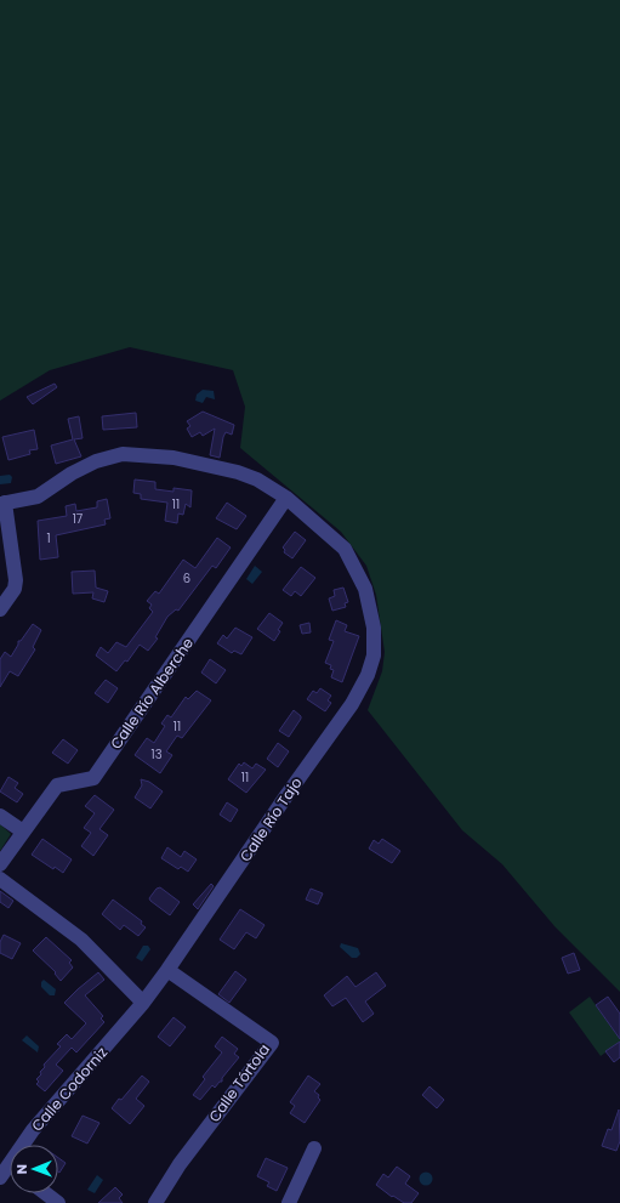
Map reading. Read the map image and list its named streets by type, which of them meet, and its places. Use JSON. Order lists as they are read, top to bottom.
{
  "streets": {
    "street": [
      "Calle Río Alberche",
      "Calle Río Tajo",
      "Calle Tórtola",
      "Calle Codorniz"
    ]
  },
  "crossings": [
    ["Calle Río Alberche", "Calle Río Tajo"],
    ["Calle Río Tajo", "Calle Tórtola"],
    ["Calle Río Tajo", "Calle Codorniz"]
  ],
  "house_numbers": [
    "11",
    "17",
    "1",
    "6",
    "11",
    "13",
    "11"
  ],
  "north": "left"
}
